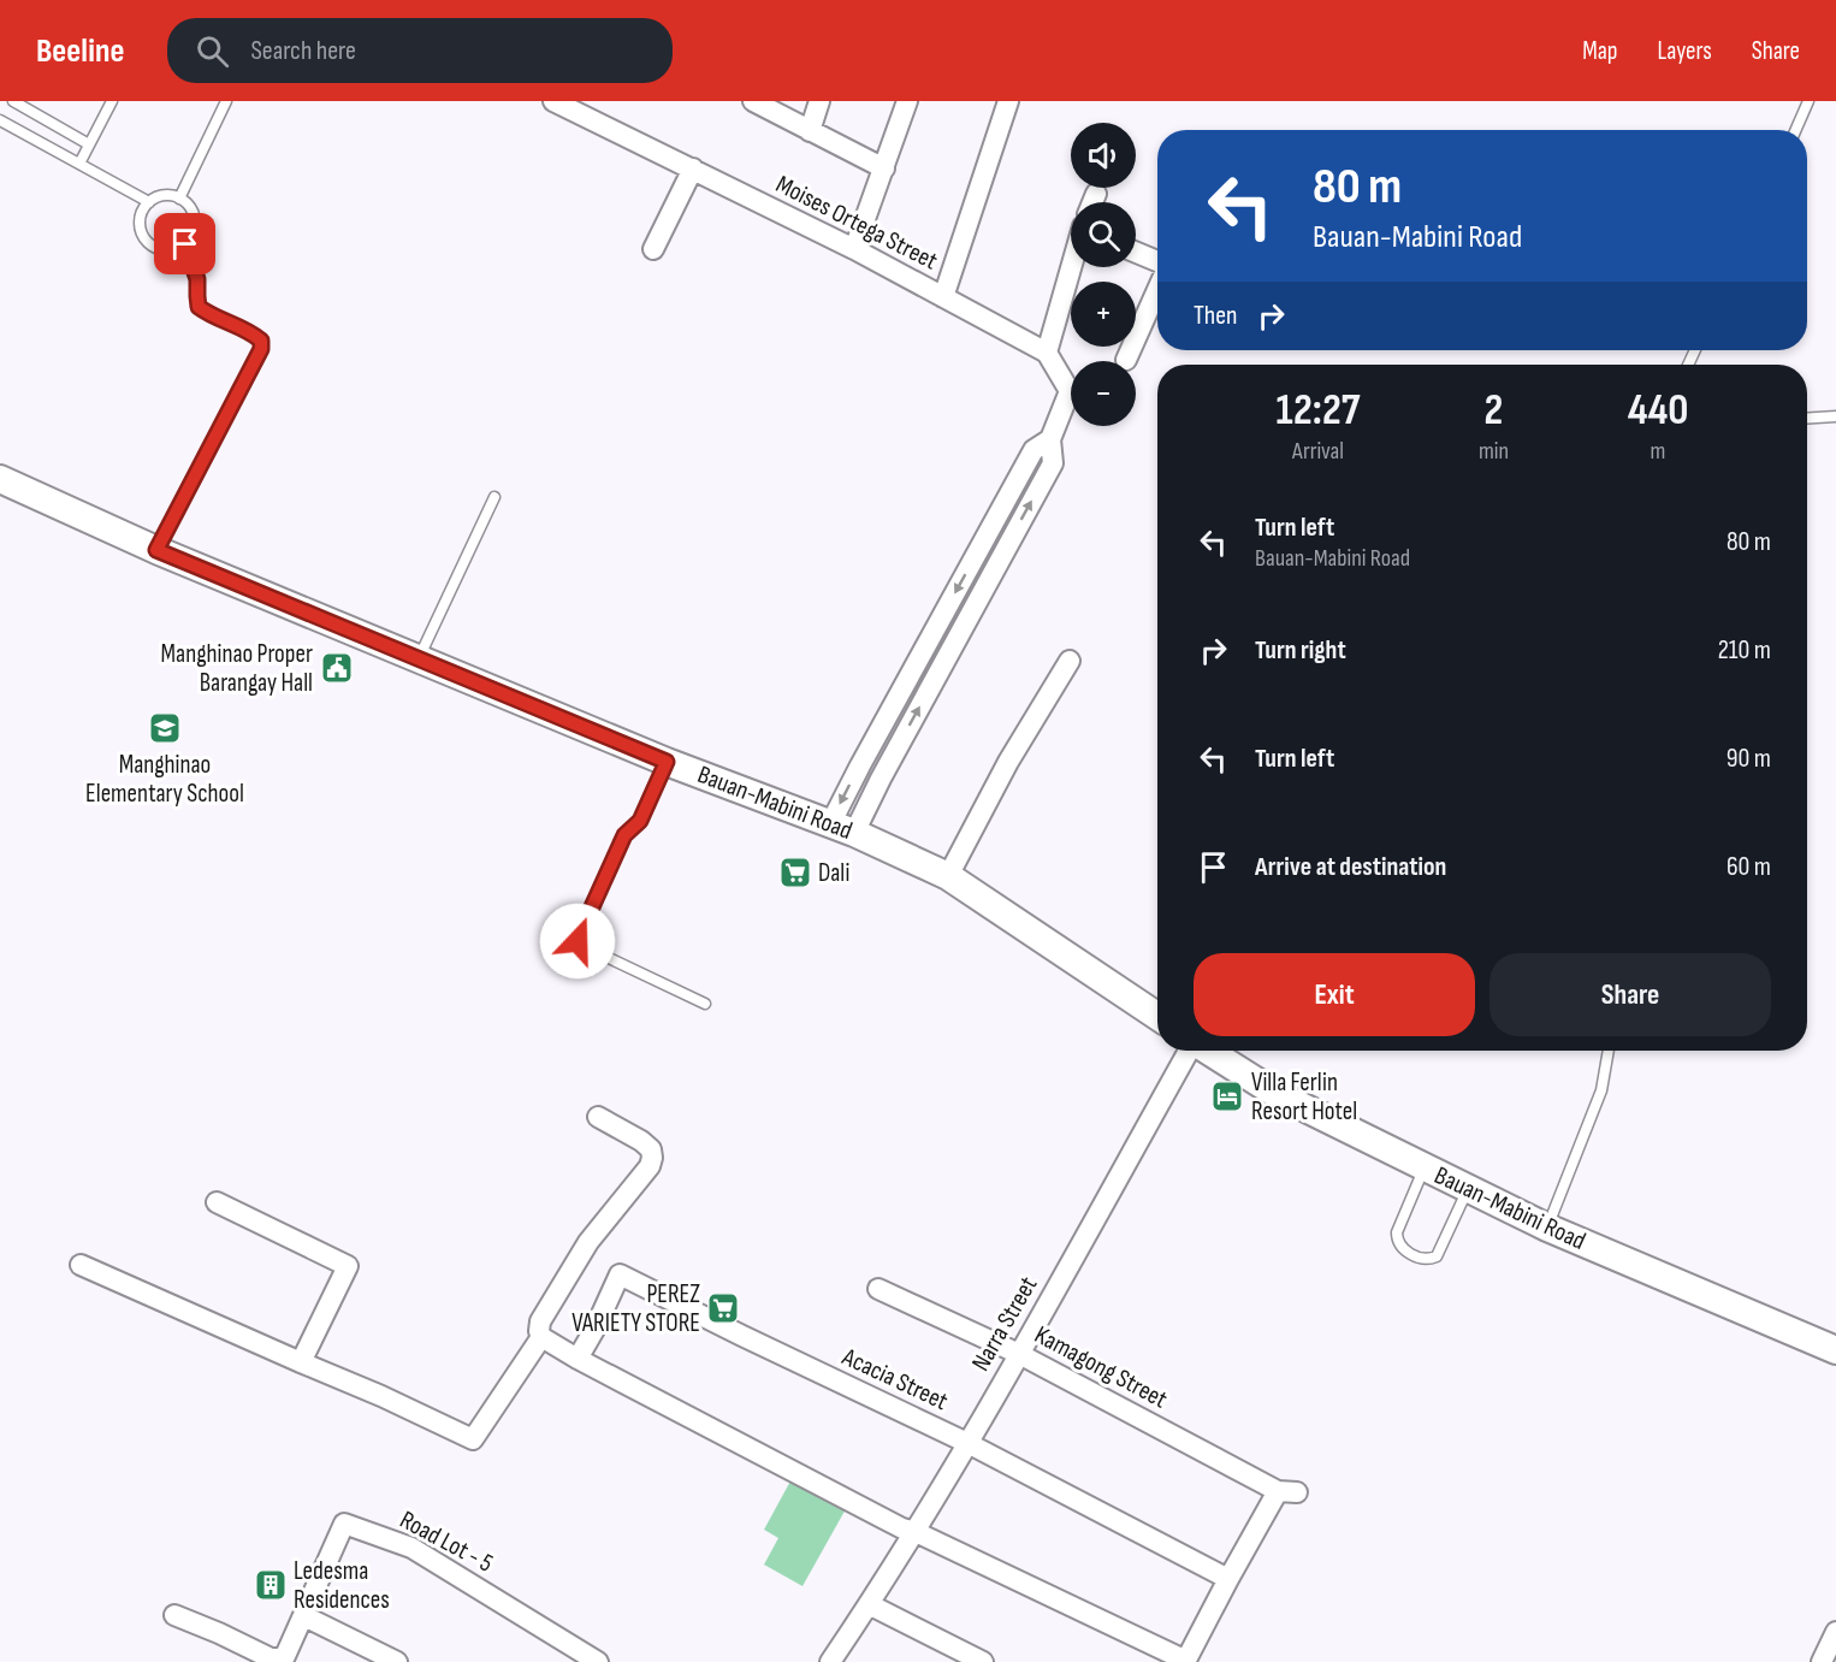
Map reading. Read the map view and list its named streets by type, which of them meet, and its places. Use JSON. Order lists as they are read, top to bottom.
{
  "streets": {
    "main road": ["Bauan-Mabini Road"],
    "street": [
      "Moises Ortega Street",
      "Narra Street",
      "Kamagong Street",
      "Acacia Street",
      "Road Lot - 5"
    ]
  },
  "crossings": [
    ["Narra Street", "Kamagong Street"],
    ["Narra Street", "Acacia Street"],
    ["Kamagong Street", "Acacia Street"]
  ],
  "places": {
    "public building": ["Manghinao Proper Barangay Hall"],
    "school or university": ["Manghinao Elementary School"],
    "supermarket": ["Dali", "PEREZ VARIETY STORE"],
    "hotel": ["Villa Ferlin Resort Hotel"],
    "building": ["Ledesma Residences"]
  },
  "page": {
    "header": "Beeline",
    "search": "Search here",
    "nav": ["Map", "Layers", "Share"],
    "map_buttons": ["+", "−"],
    "turn": ["80 m", "Bauan-Mabini Road"],
    "then": "Then",
    "eta": [
      "12:27",
      "Arrival",
      "2",
      "min",
      "440",
      "m"
    ],
    "list": [
      {
        "name": "Turn left",
        "note": "Bauan-Mabini Road",
        "value": "80 m"
      },
      {
        "name": "Turn right",
        "value": "210 m"
      },
      {
        "name": "Turn left",
        "value": "90 m"
      },
      {
        "name": "Arrive at destination",
        "value": "60 m"
      }
    ],
    "buttons": ["Exit", "Share"]
  }
}
